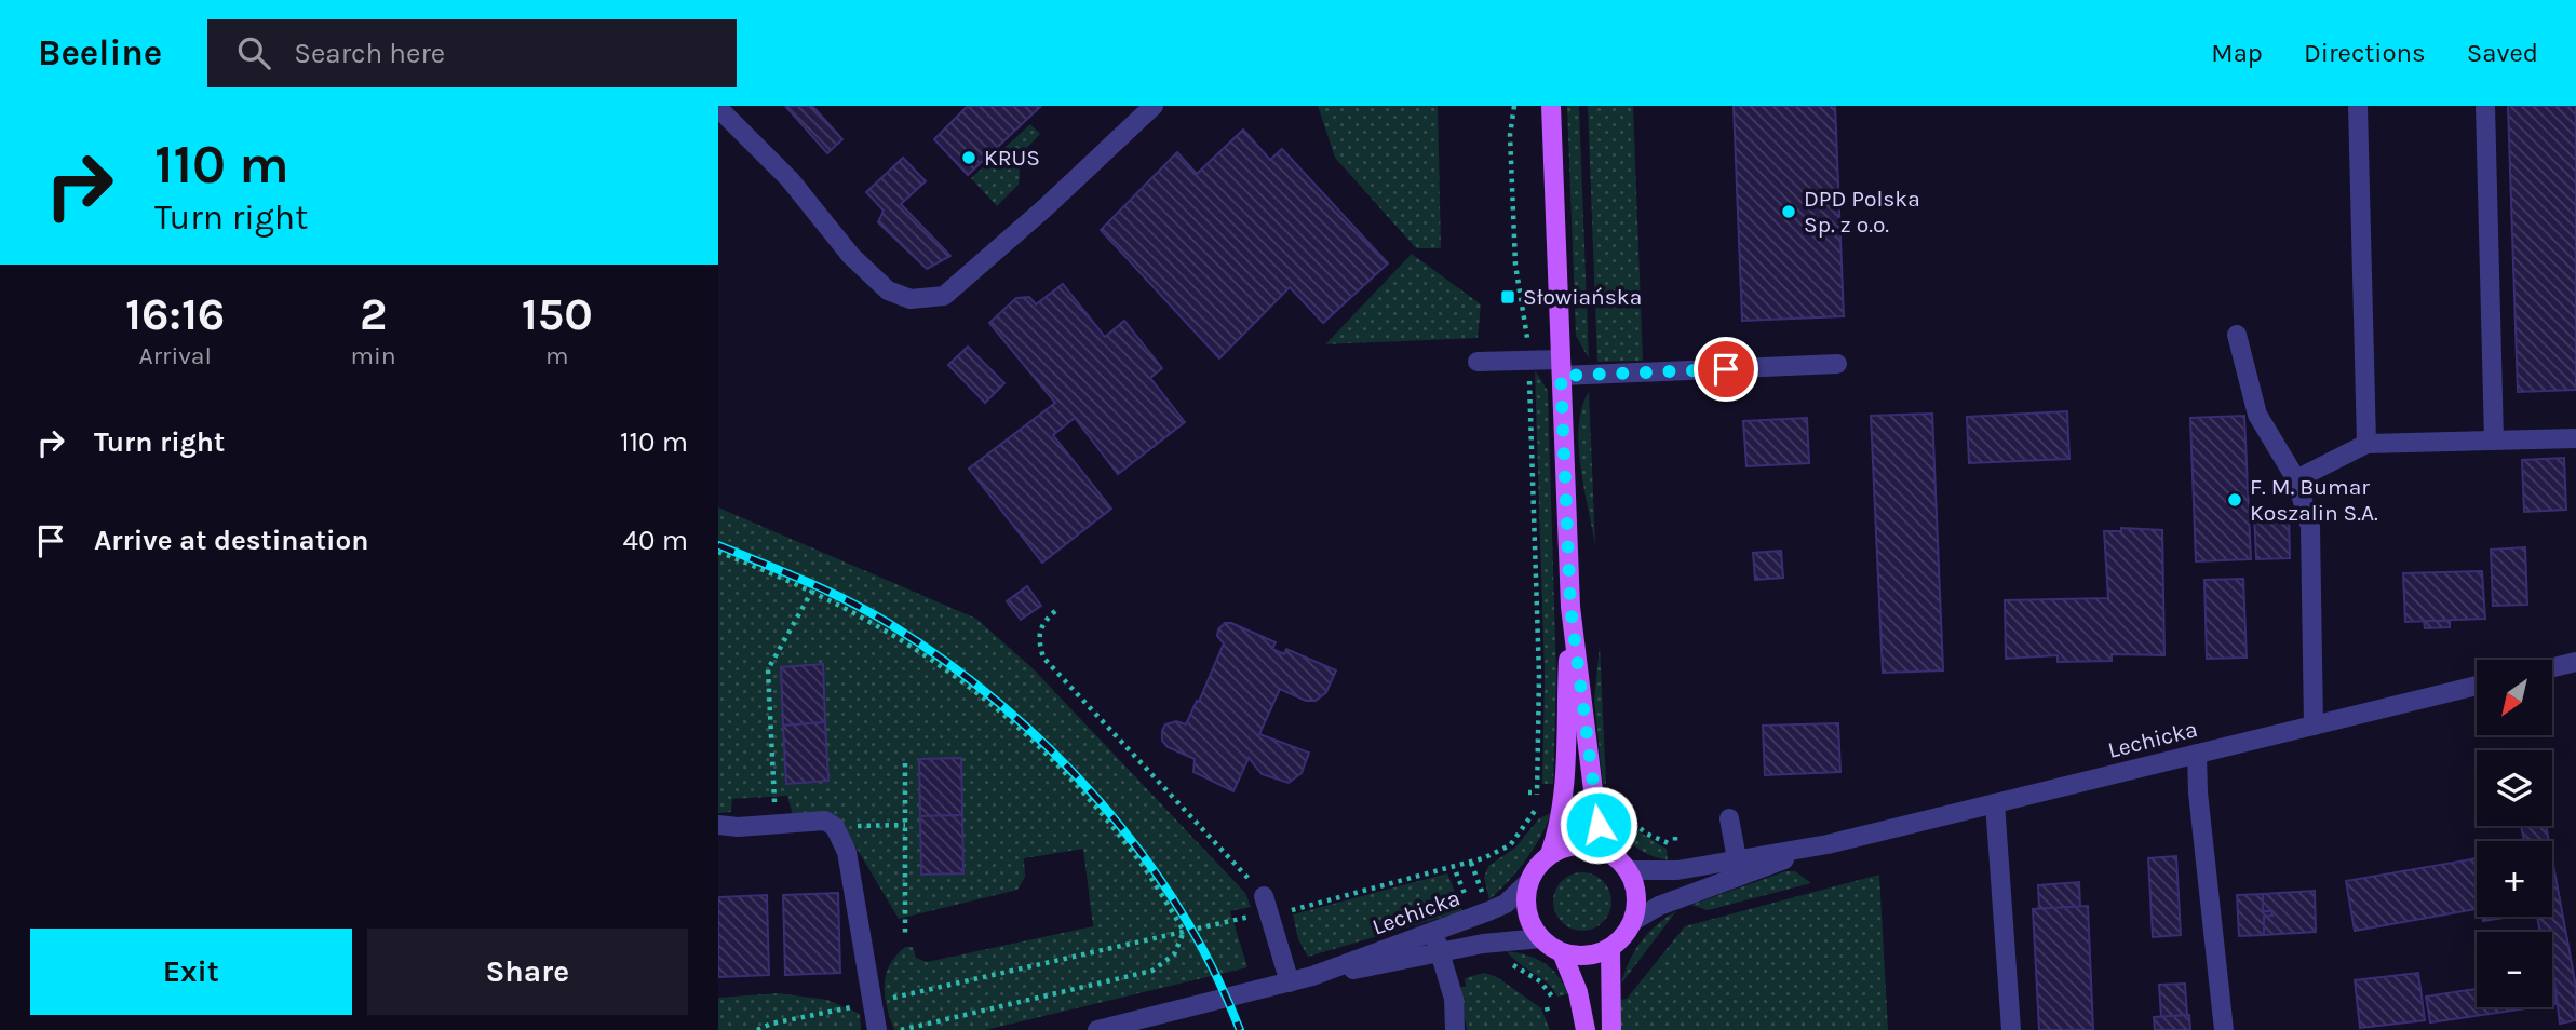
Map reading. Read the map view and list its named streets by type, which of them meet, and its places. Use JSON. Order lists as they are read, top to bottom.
{
  "streets": {
    "street": ["Lechicka"]
  },
  "places": {
    "other": ["KRUS", "DPD Polska Sp. z o.o.", "F. M. Bumar Koszalin S.A."],
    "transit": ["Słowiańska"]
  },
  "north": "bottom left",
  "page": {
    "header": "Beeline",
    "search": "Search here",
    "nav": ["Map", "Directions", "Saved"],
    "turn": ["110 m", "Turn right"],
    "eta": [
      "16:16",
      "Arrival",
      "2",
      "min",
      "150",
      "m"
    ],
    "list": [
      {
        "name": "Turn right",
        "value": "110 m"
      },
      {
        "name": "Arrive at destination",
        "value": "40 m"
      }
    ],
    "map_buttons": ["+", "−"],
    "buttons": ["Exit", "Share"]
  }
}
